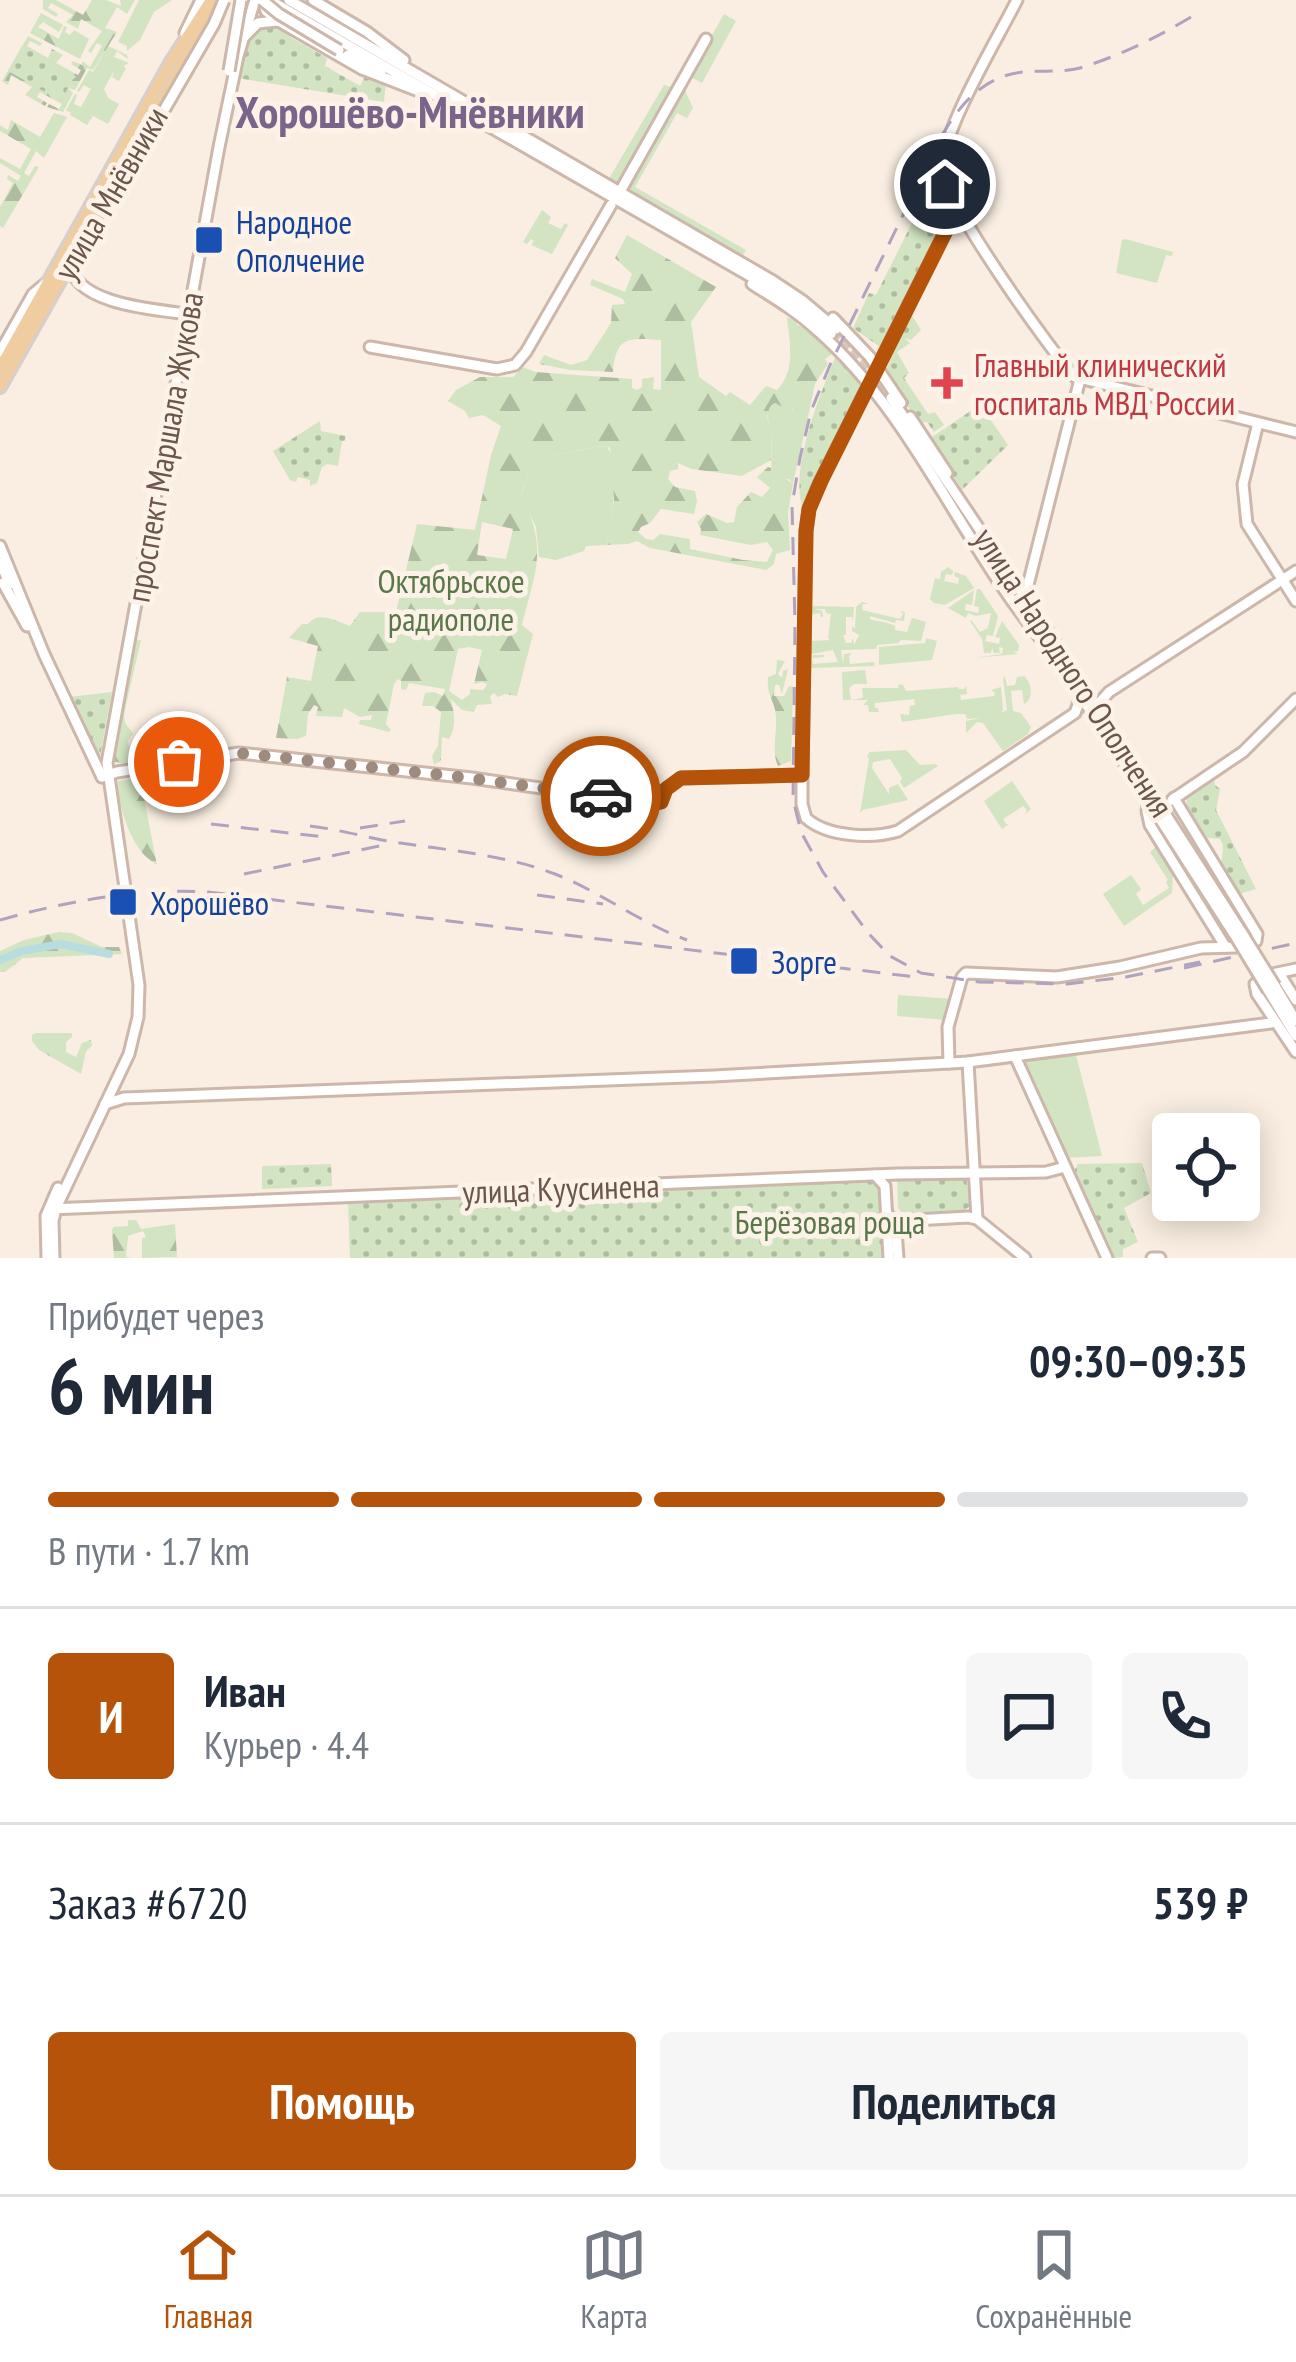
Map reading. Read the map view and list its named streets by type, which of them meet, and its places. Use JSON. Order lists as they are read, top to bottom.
{
  "streets": {
    "main road": [
      "улица Мнёвники",
      "проспект Маршала Жукова",
      "улица Народного Ополчения",
      "улица Куусинена"
    ]
  },
  "districts": ["Хорошёво-Мнёвники"],
  "parks": ["Октябрьское радиополе", "Берёзовая роща"],
  "places": {
    "transit": ["Народное Ополчение", "Хорошёво", "Зорге"],
    "health": ["Главный клинический госпиталь МВД России"]
  },
  "page": {
    "heading": ["6 мин", "Прибудет через", "09:30–09:35"],
    "panel": [
      "Иван",
      "Курьер · 4.4",
      "Заказ #6720",
      "539 ₽"
    ],
    "bar": "В пути · 1.7 km",
    "round": "И",
    "buttons": ["Помощь", "Поделиться"],
    "tabs": ["Главная", "Карта", "Сохранённые"]
  }
}
